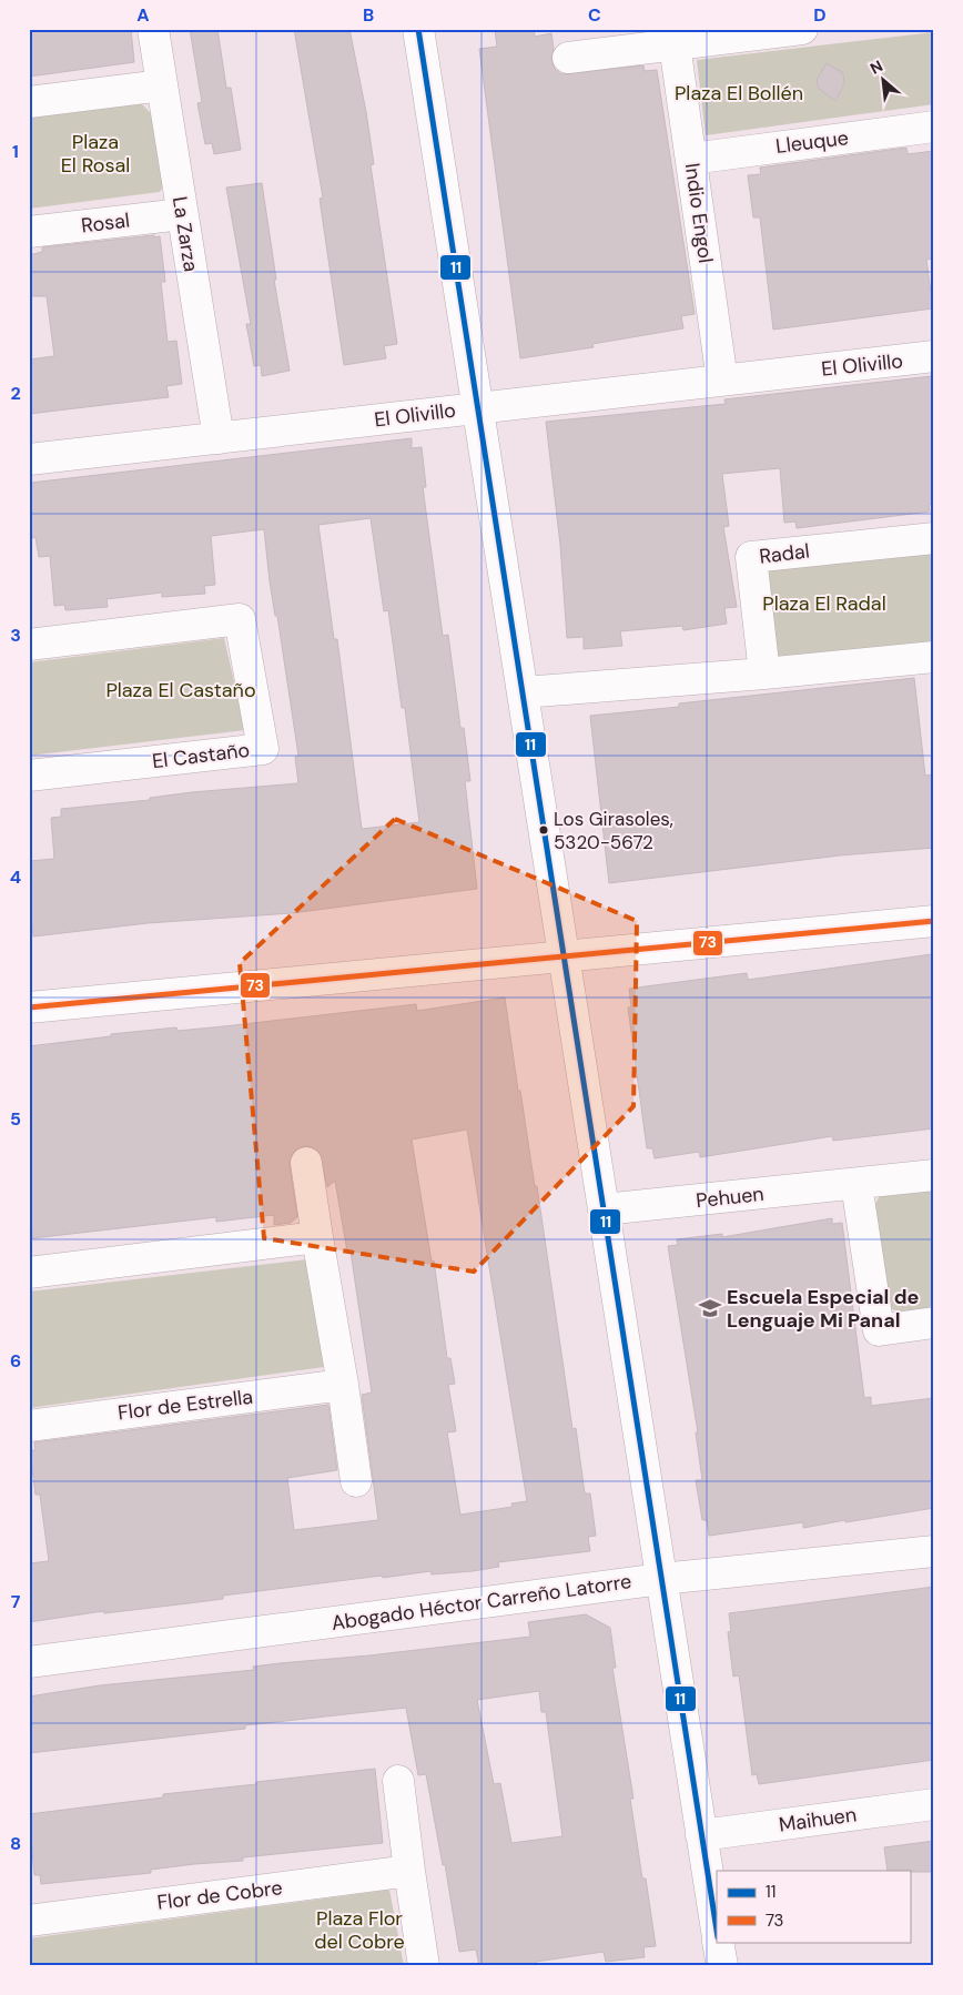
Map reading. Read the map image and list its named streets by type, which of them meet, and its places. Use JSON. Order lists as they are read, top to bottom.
{
  "streets": {
    "street": [
      "Lleuque",
      "Indio Engol",
      "Rosal",
      "La Zarza",
      "El Olivillo",
      "Radal",
      "El Castaño",
      "Pehuen",
      "Flor de Estrella",
      "Abogado Héctor Carreño Latorre",
      "Maihuen",
      "Flor de Cobre"
    ]
  },
  "crossings": [
    ["Lleuque", "Indio Engol"],
    ["Indio Engol", "El Olivillo"],
    ["Rosal", "La Zarza"],
    ["La Zarza", "El Olivillo"]
  ],
  "parks": [
    "Plaza El Bollén",
    "Plaza El Rosal",
    "Plaza El Radal",
    "Plaza El Castaño",
    "Plaza Flor del Cobre"
  ],
  "places": {
    "other": ["Los Girasoles, 5320-5672"],
    "school or university": ["Escuela Especial de Lenguaje Mi Panal"]
  },
  "lines": ["transit line 11", "transit line 73"],
  "legend": ["11", "73"],
  "north": "top left",
  "grid": {
    "columns": [
      "A",
      "B",
      "C",
      "D"
    ],
    "rows": [
      "1",
      "2",
      "3",
      "4",
      "5",
      "6",
      "7",
      "8"
    ]
  }
}
